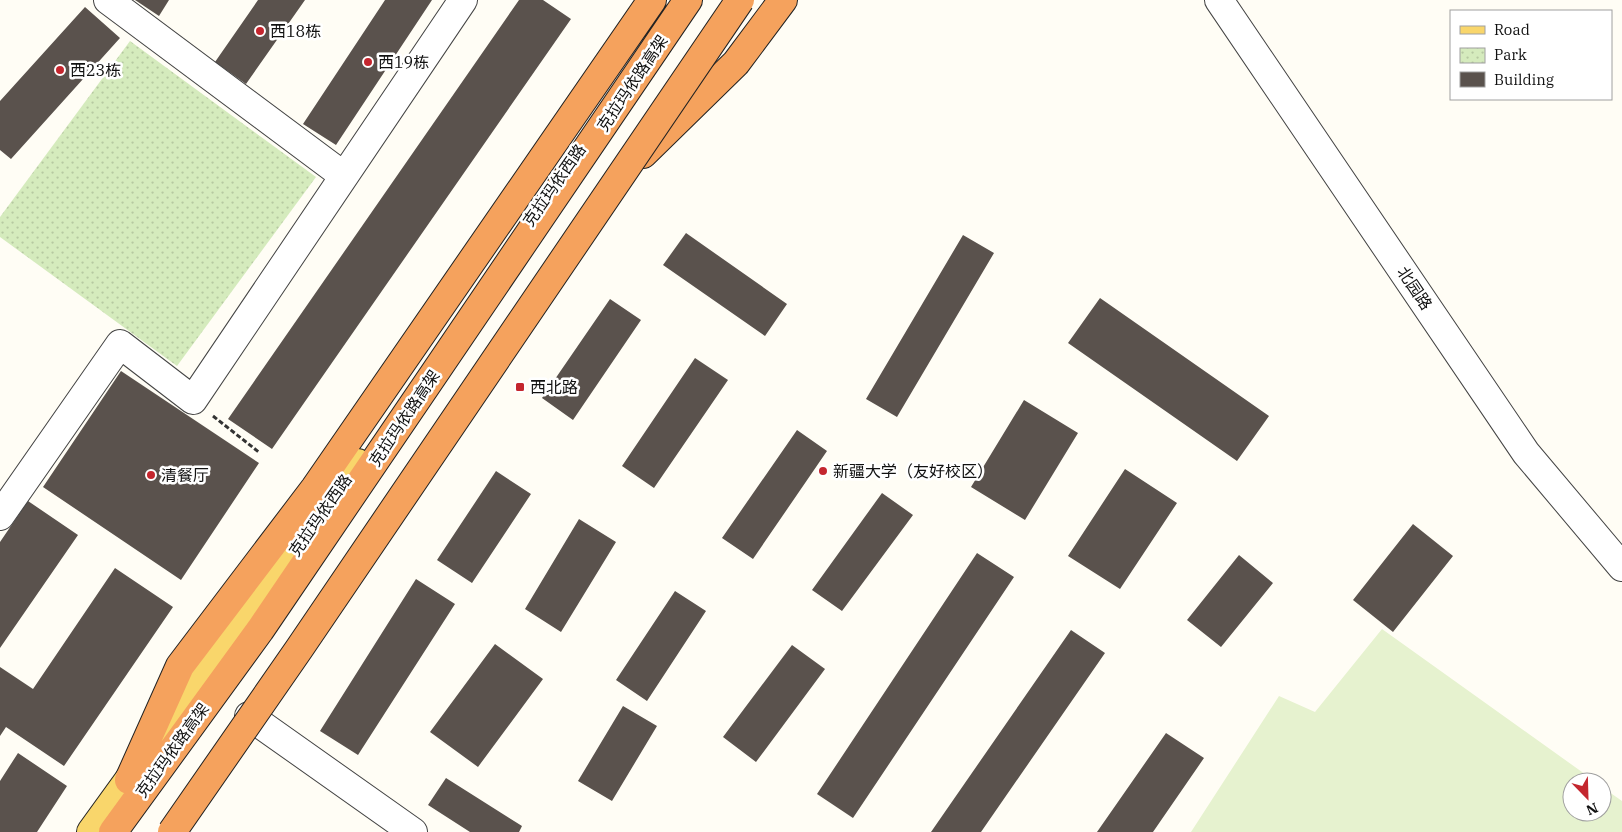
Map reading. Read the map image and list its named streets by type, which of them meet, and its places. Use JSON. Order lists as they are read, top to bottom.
{
  "streets": {
    "highway": ["克拉玛依路高架"],
    "main road": ["克拉玛依西路"],
    "street": ["北园路"]
  },
  "places": {
    "other": [
      "西18栋",
      "西19栋",
      "西23栋",
      "新疆大学（友好校区）",
      "清餐厅"
    ],
    "transit": ["西北路"]
  },
  "legend": ["Road", "Park", "Building"],
  "north": "bottom right"
}
